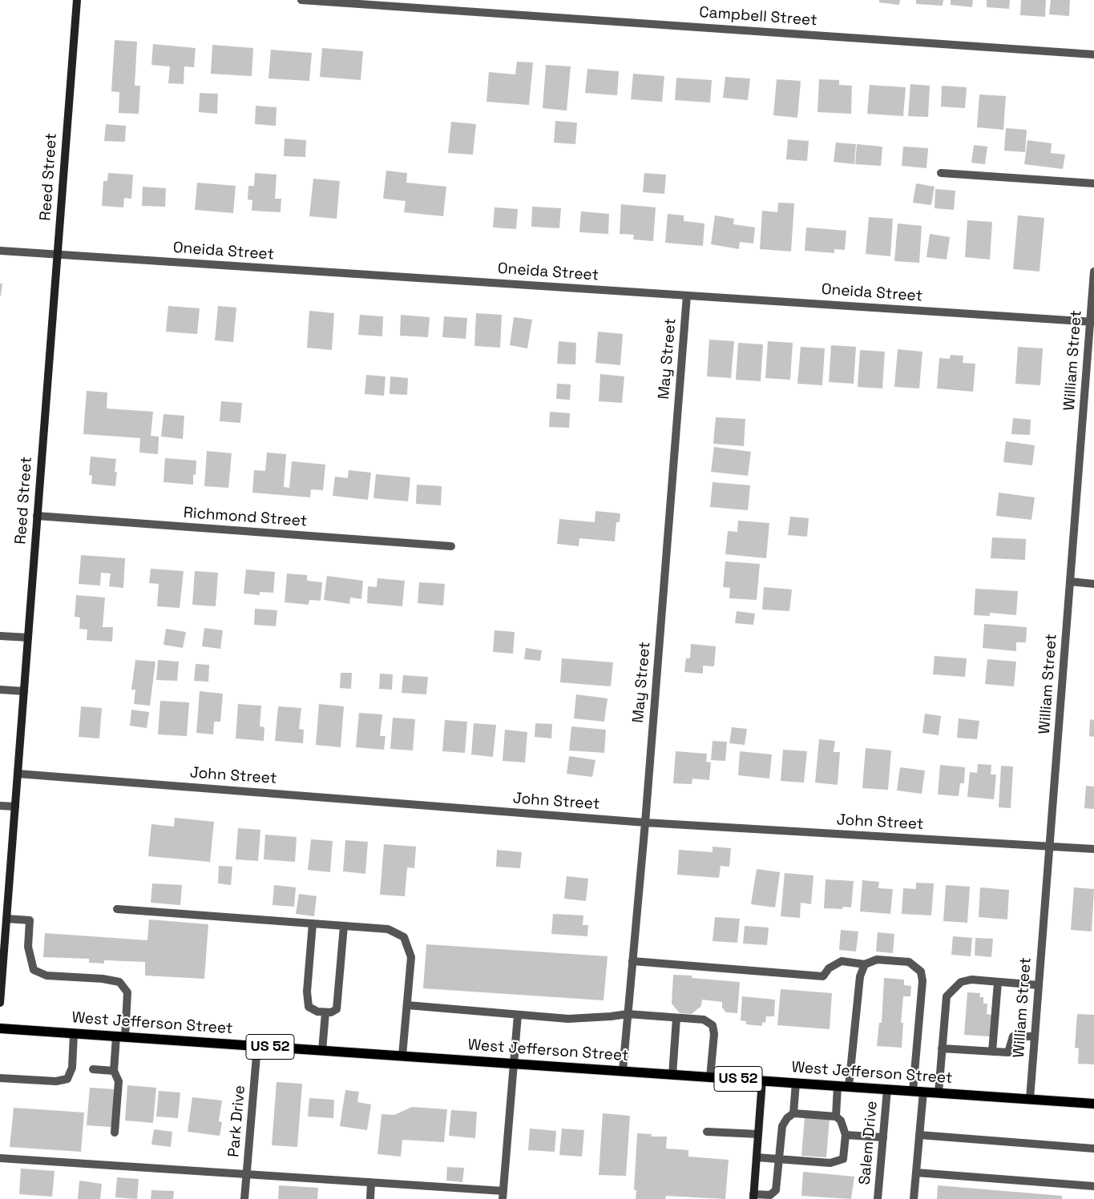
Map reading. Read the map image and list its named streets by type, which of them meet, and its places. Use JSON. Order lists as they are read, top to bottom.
{
  "streets": {
    "main road": ["West Jefferson Street", "US 52"],
    "street": [
      "Campbell Street",
      "Reed Street",
      "Oneida Street",
      "May Street",
      "William Street",
      "Richmond Street",
      "John Street",
      "Park Drive",
      "Salem Drive"
    ]
  },
  "crossings": [
    ["Reed Street", "Oneida Street"],
    ["Reed Street", "Richmond Street"],
    ["Reed Street", "John Street"],
    ["Oneida Street", "May Street"],
    ["Oneida Street", "William Street"],
    ["May Street", "John Street"],
    ["May Street", "West Jefferson Street"],
    ["William Street", "John Street"],
    ["William Street", "West Jefferson Street"],
    ["West Jefferson Street", "Park Drive"],
    ["West Jefferson Street", "Salem Drive"]
  ]
}
